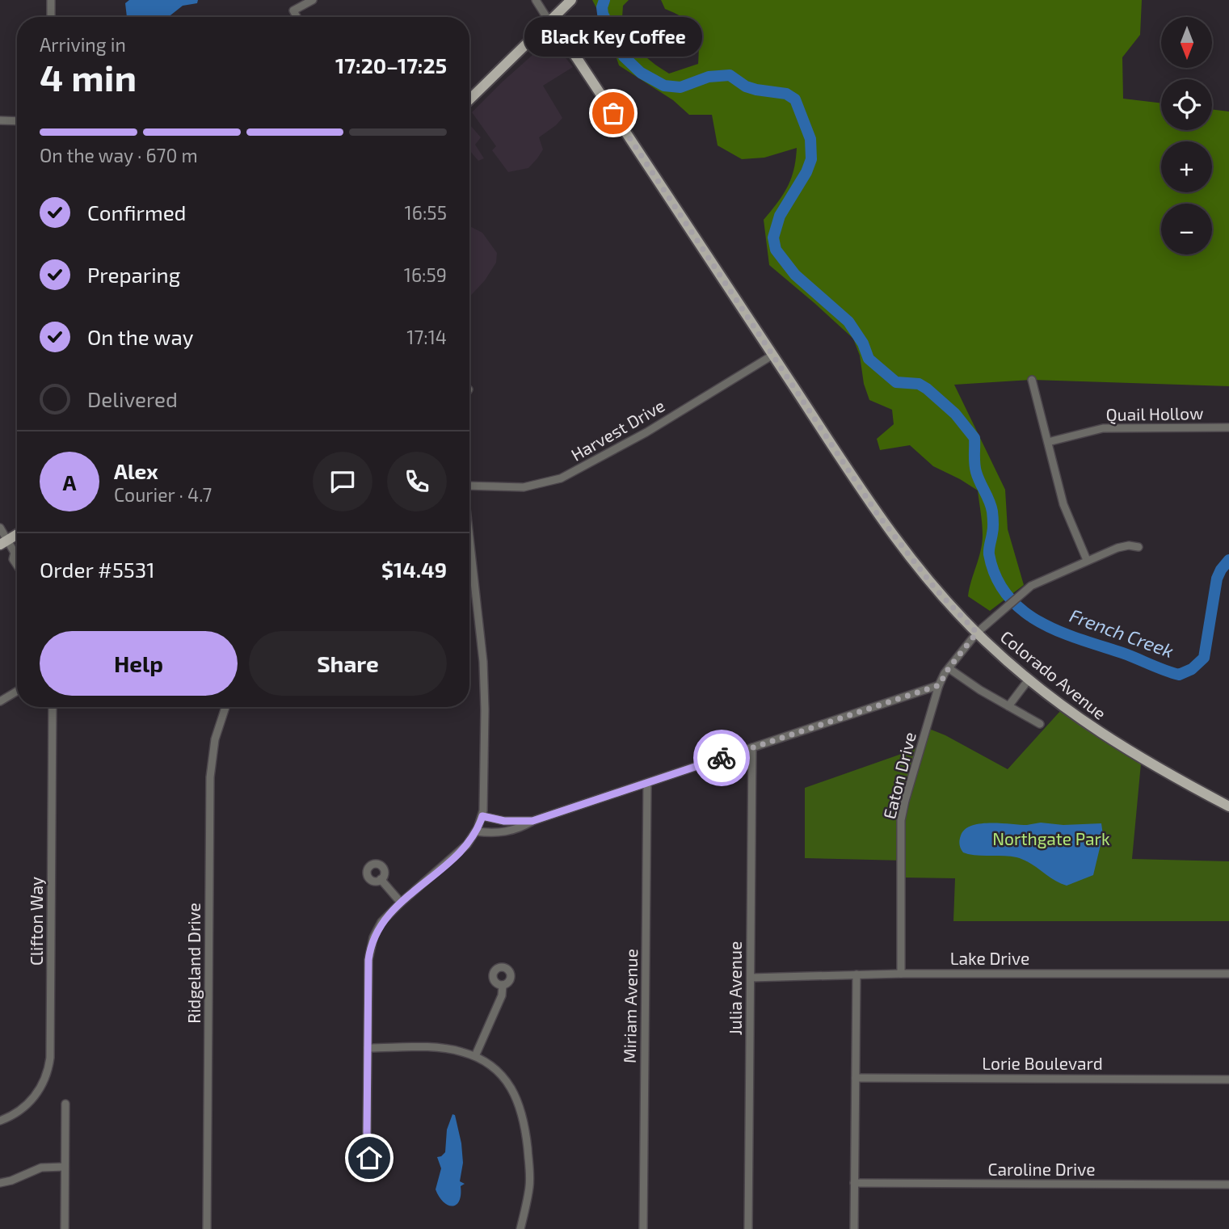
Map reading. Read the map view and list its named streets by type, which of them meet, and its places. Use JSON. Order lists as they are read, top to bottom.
{
  "streets": {
    "main road": ["Colorado Avenue"],
    "street": [
      "Quail Hollow",
      "Harvest Drive",
      "Eaton Drive",
      "Clifton Way",
      "Lake Drive",
      "Ridgeland Drive",
      "Julia Avenue",
      "Miriam Avenue",
      "Lorie Boulevard",
      "Caroline Drive"
    ]
  },
  "crossings": [
    ["Harvest Drive", "Colorado Avenue"],
    ["Colorado Avenue", "Eaton Drive"],
    ["Eaton Drive", "Lake Drive"],
    ["Lake Drive", "Julia Avenue"]
  ],
  "water": ["French Creek"],
  "parks": ["Northgate Park"],
  "places": ["Black Key Coffee"],
  "north": "bottom",
  "page": {
    "map_buttons": ["+", "−"],
    "bubble": "Black Key Coffee",
    "heading": ["4 min", "Arriving in", "17:20–17:25"],
    "panel": [
      "Alex",
      "Courier · 4.7",
      "Order #5531",
      "$14.49"
    ],
    "bar": "On the way · 670 m",
    "list": [
      ["Confirmed", "16:55"],
      ["Preparing", "16:59"],
      ["On the way", "17:14"],
      "Delivered"
    ],
    "round": "A",
    "buttons": ["Help", "Share"]
  }
}
